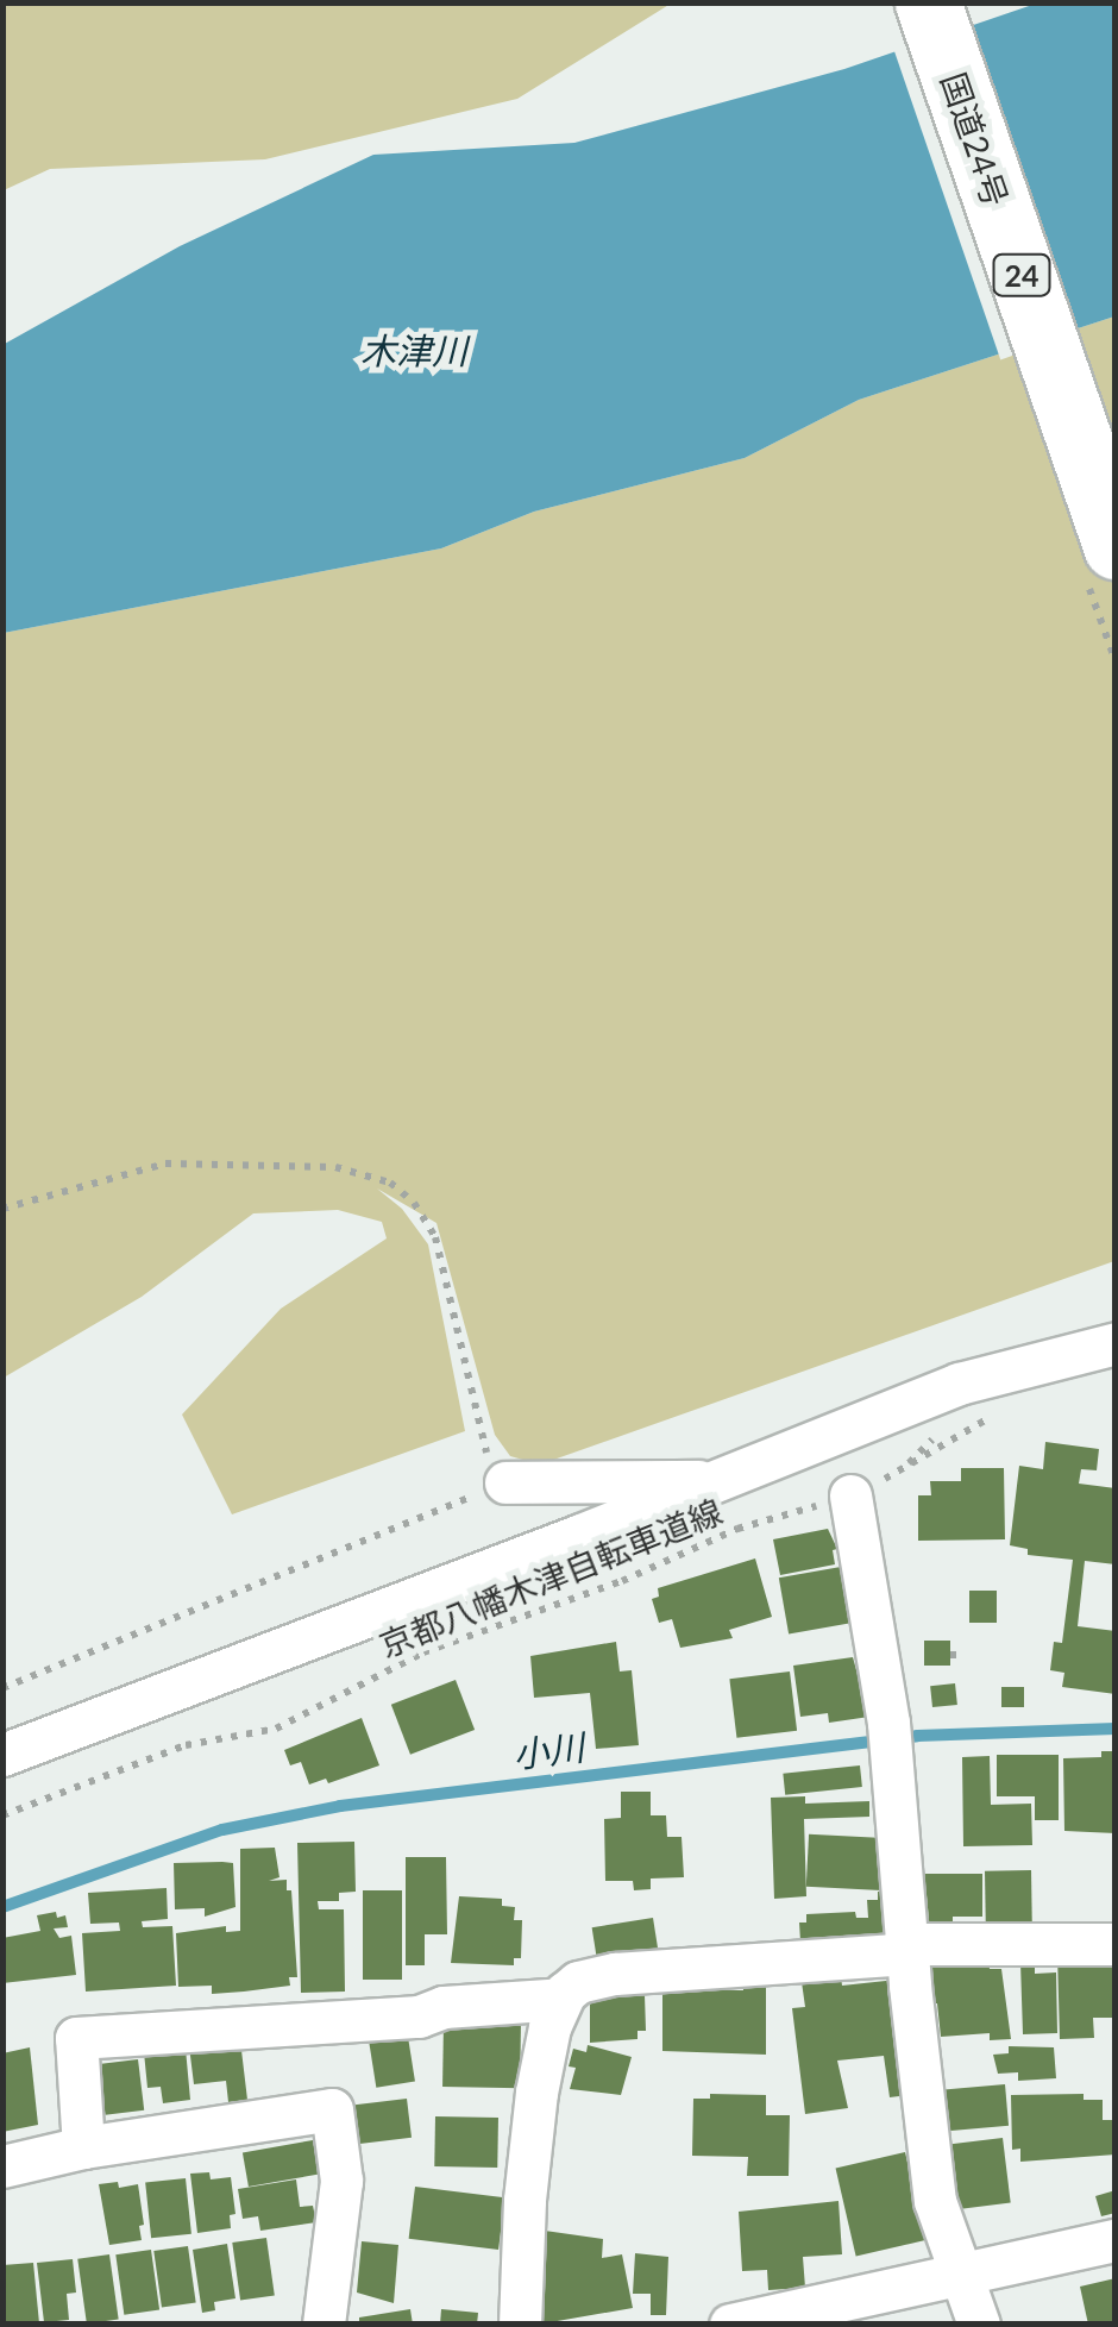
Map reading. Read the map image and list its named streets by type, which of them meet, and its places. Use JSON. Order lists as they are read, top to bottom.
{
  "streets": {
    "highway": ["国道24号", "24"],
    "path": ["京都八幡木津自転車道線"]
  },
  "water": ["木津川", "小川"]
}
